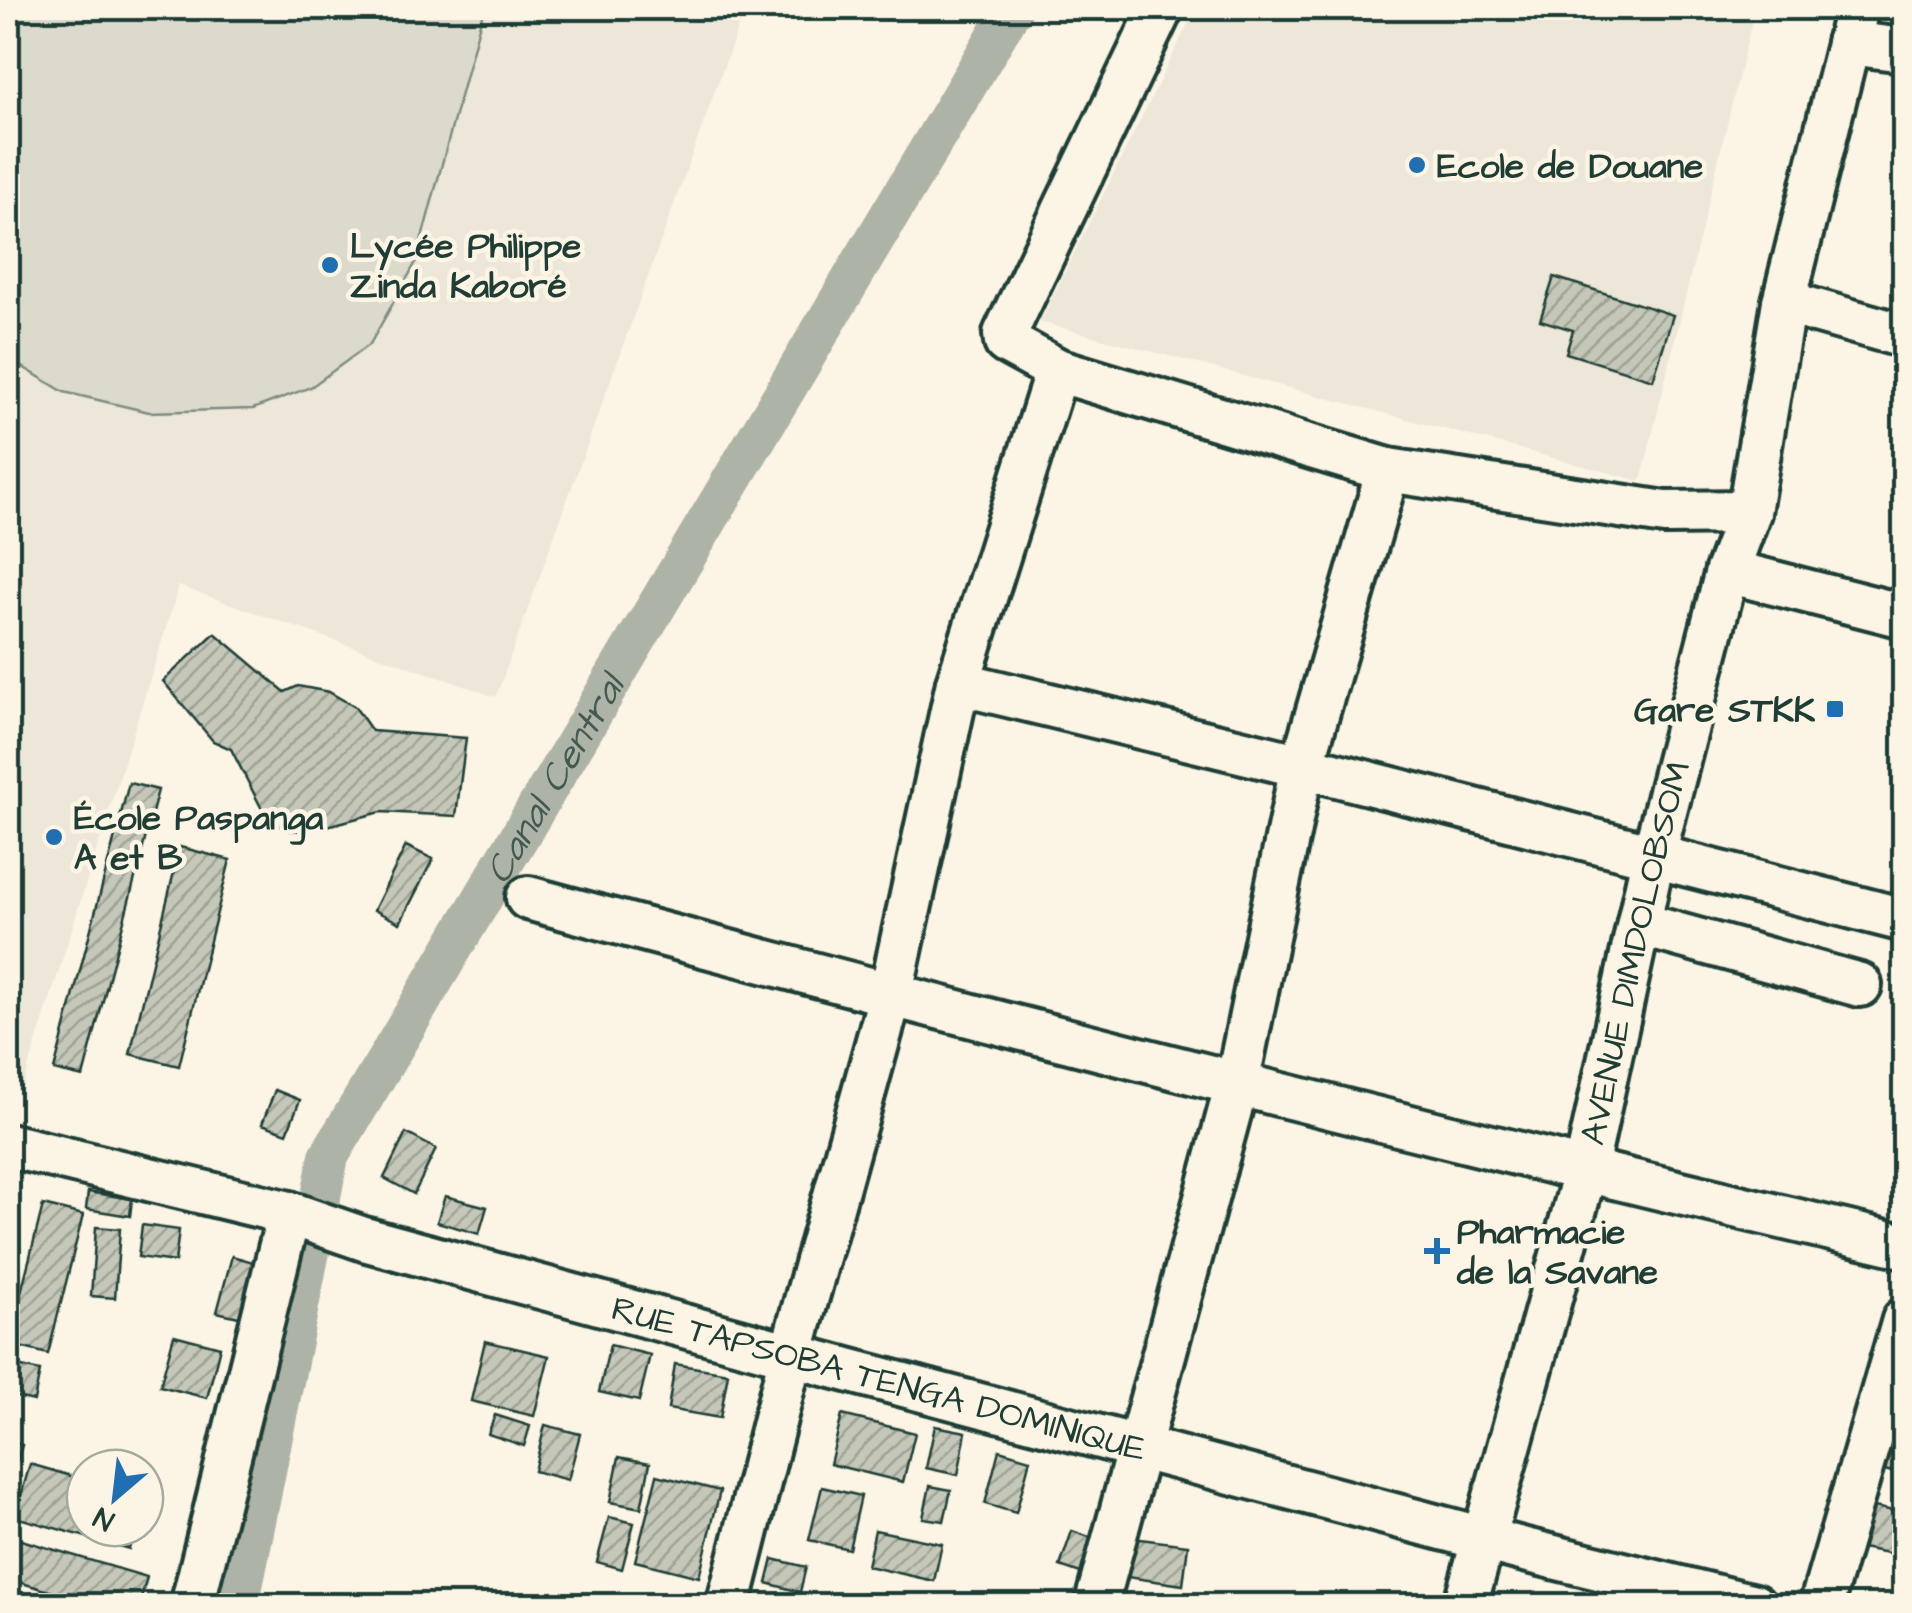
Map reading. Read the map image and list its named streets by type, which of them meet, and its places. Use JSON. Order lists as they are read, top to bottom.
{
  "streets": {
    "street": ["AVENUE DIMDOLOBSOM", "RUE TAPSOBA TENGA DOMINIQUE"]
  },
  "crossings": [
    ["AVENUE DIMDOLOBSOM", "RUE TAPSOBA TENGA DOMINIQUE"]
  ],
  "water": ["Canal Central"],
  "places": {
    "other": ["Ecole de Douane", "Lycée Philippe Zinda Kaboré", "École Paspanga A et B"],
    "transit": ["Gare STKK"],
    "health": ["Pharmacie de la Savane"]
  },
  "north": "bottom left"
}
